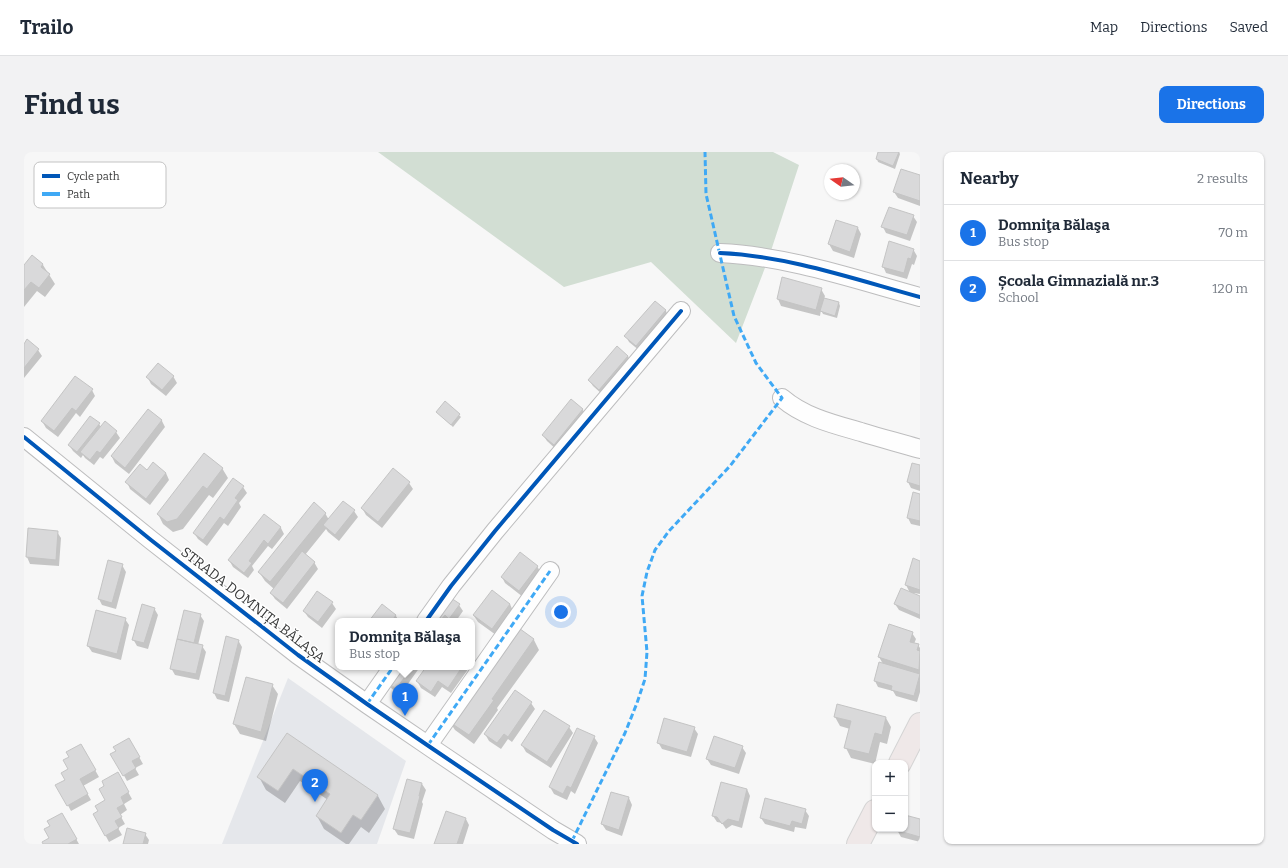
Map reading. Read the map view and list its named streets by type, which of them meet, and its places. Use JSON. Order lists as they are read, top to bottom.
{
  "streets": {
    "street": ["STRADA DOMNIȚA BĂLAȘA"]
  },
  "legend": ["Cycle path", "Path"],
  "north": "left",
  "page": {
    "header": "Trailo",
    "nav": ["Map", "Directions", "Saved"],
    "buttons": "Directions",
    "title": "Find us",
    "heading": ["Nearby", "2 results"],
    "list": [
      {
        "mark": "1",
        "name": "Domniţa Bălaşa",
        "note": "Bus stop",
        "value": "70 m"
      },
      {
        "mark": "2",
        "name": "Școala Gimnazială nr.3",
        "note": "School",
        "value": "120 m"
      }
    ],
    "popup": ["Domniţa Bălaşa", "Bus stop"],
    "pins": ["1", "2"],
    "map_buttons": ["+", "−"]
  }
}
